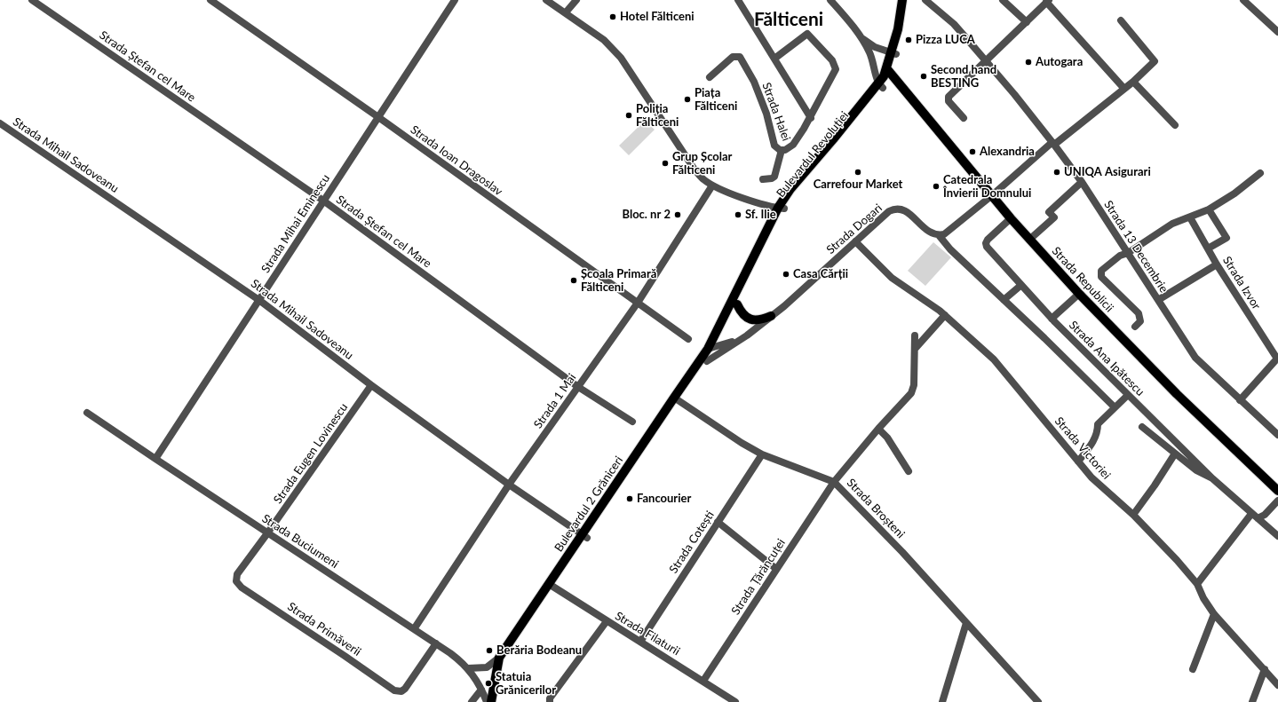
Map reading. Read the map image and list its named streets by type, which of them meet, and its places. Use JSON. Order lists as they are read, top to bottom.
{
  "streets": {
    "main road": ["Bulevardul Revoluției", "Strada Republicii", "Bulevardul 2 Grăniceri"],
    "street": [
      "Strada Ștefan cel Mare",
      "Strada Halei",
      "Strada Mihail Sadoveanu",
      "Strada Ioan Dragoslav",
      "Strada Mihai Eminescu",
      "Strada Dogari",
      "Strada 13 Decembrie",
      "Strada Izvor",
      "Strada Ana Ipătescu",
      "Strada 1 Mai",
      "Strada Victoriei",
      "Strada Eugen Lovinescu",
      "Strada Broșteni",
      "Strada Buciumeni",
      "Strada Cotești",
      "Strada Țărăncuței",
      "Strada Primăverii",
      "Strada Filaturii"
    ]
  },
  "crossings": [
    ["Strada Ștefan cel Mare", "Strada Mihai Eminescu"],
    ["Strada Ștefan cel Mare", "Strada 1 Mai"],
    ["Bulevardul Revoluției", "Strada Dogari"],
    ["Bulevardul Revoluției", "Strada Republicii"],
    ["Bulevardul Revoluției", "Bulevardul 2 Grăniceri"],
    ["Strada Mihail Sadoveanu", "Strada Mihai Eminescu"],
    ["Strada Mihail Sadoveanu", "Strada 1 Mai"],
    ["Strada Mihail Sadoveanu", "Strada Eugen Lovinescu"],
    ["Strada Mihail Sadoveanu", "Bulevardul 2 Grăniceri"],
    ["Strada Ioan Dragoslav", "Strada Mihai Eminescu"],
    ["Strada Ioan Dragoslav", "Strada 1 Mai"],
    ["Strada Mihai Eminescu", "Strada Buciumeni"],
    ["Strada Dogari", "Strada Victoriei"],
    ["Strada Dogari", "Bulevardul 2 Grăniceri"],
    ["Strada Republicii", "Strada Ana Ipătescu"],
    ["Strada 1 Mai", "Strada Buciumeni"],
    ["Strada Eugen Lovinescu", "Strada Buciumeni"],
    ["Strada Eugen Lovinescu", "Strada Primăverii"],
    ["Bulevardul 2 Grăniceri", "Strada Broșteni"],
    ["Bulevardul 2 Grăniceri", "Strada Filaturii"],
    ["Strada Broșteni", "Strada Cotești"],
    ["Strada Broșteni", "Strada Țărăncuței"],
    ["Strada Buciumeni", "Strada Primăverii"],
    ["Strada Cotești", "Strada Filaturii"],
    ["Strada Țărăncuței", "Strada Filaturii"]
  ],
  "districts": ["Fălticeni"],
  "places": [
    "Hotel Fălticeni",
    "Pizza LUCA",
    "Autogara",
    "Second hand BESTING",
    "Piața Fălticeni",
    "Poliția Fălticeni",
    "Alexandria",
    "Grup Școlar Fălticeni",
    "Carrefour Market",
    "UNIQA Asigurari",
    "Catedrala Învierii Domnului",
    "Bloc. nr 2",
    "Sf. Ilie",
    "Casa Cărții",
    "Școala Primară Fălticeni",
    "Fancourier",
    "Berăria Bodeanu",
    "Statuia Grănicerilor"
  ]
}
